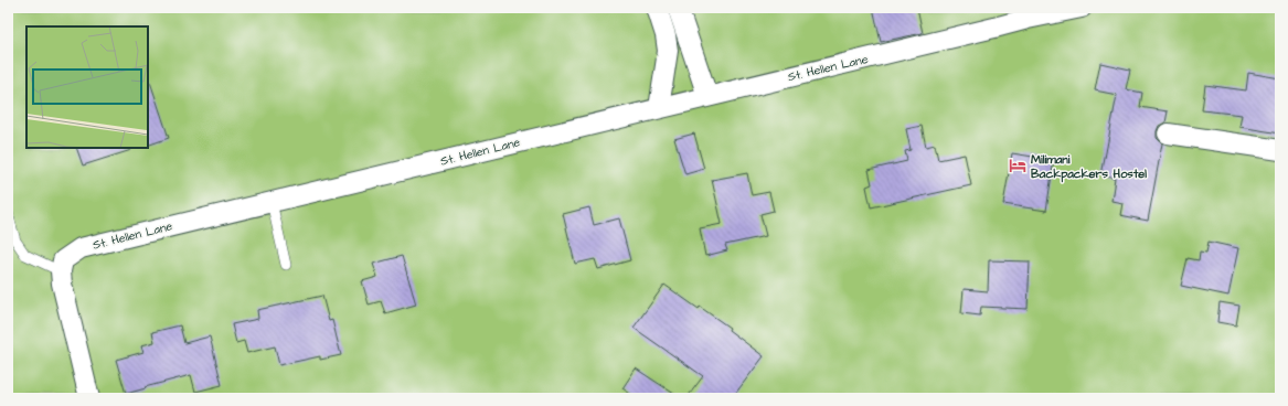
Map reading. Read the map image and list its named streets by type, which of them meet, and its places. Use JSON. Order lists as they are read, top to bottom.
{
  "streets": {
    "street": ["St. Hellen Lane"]
  },
  "places": {
    "hotel": ["Milimani Backpackers Hostel"]
  }
}
